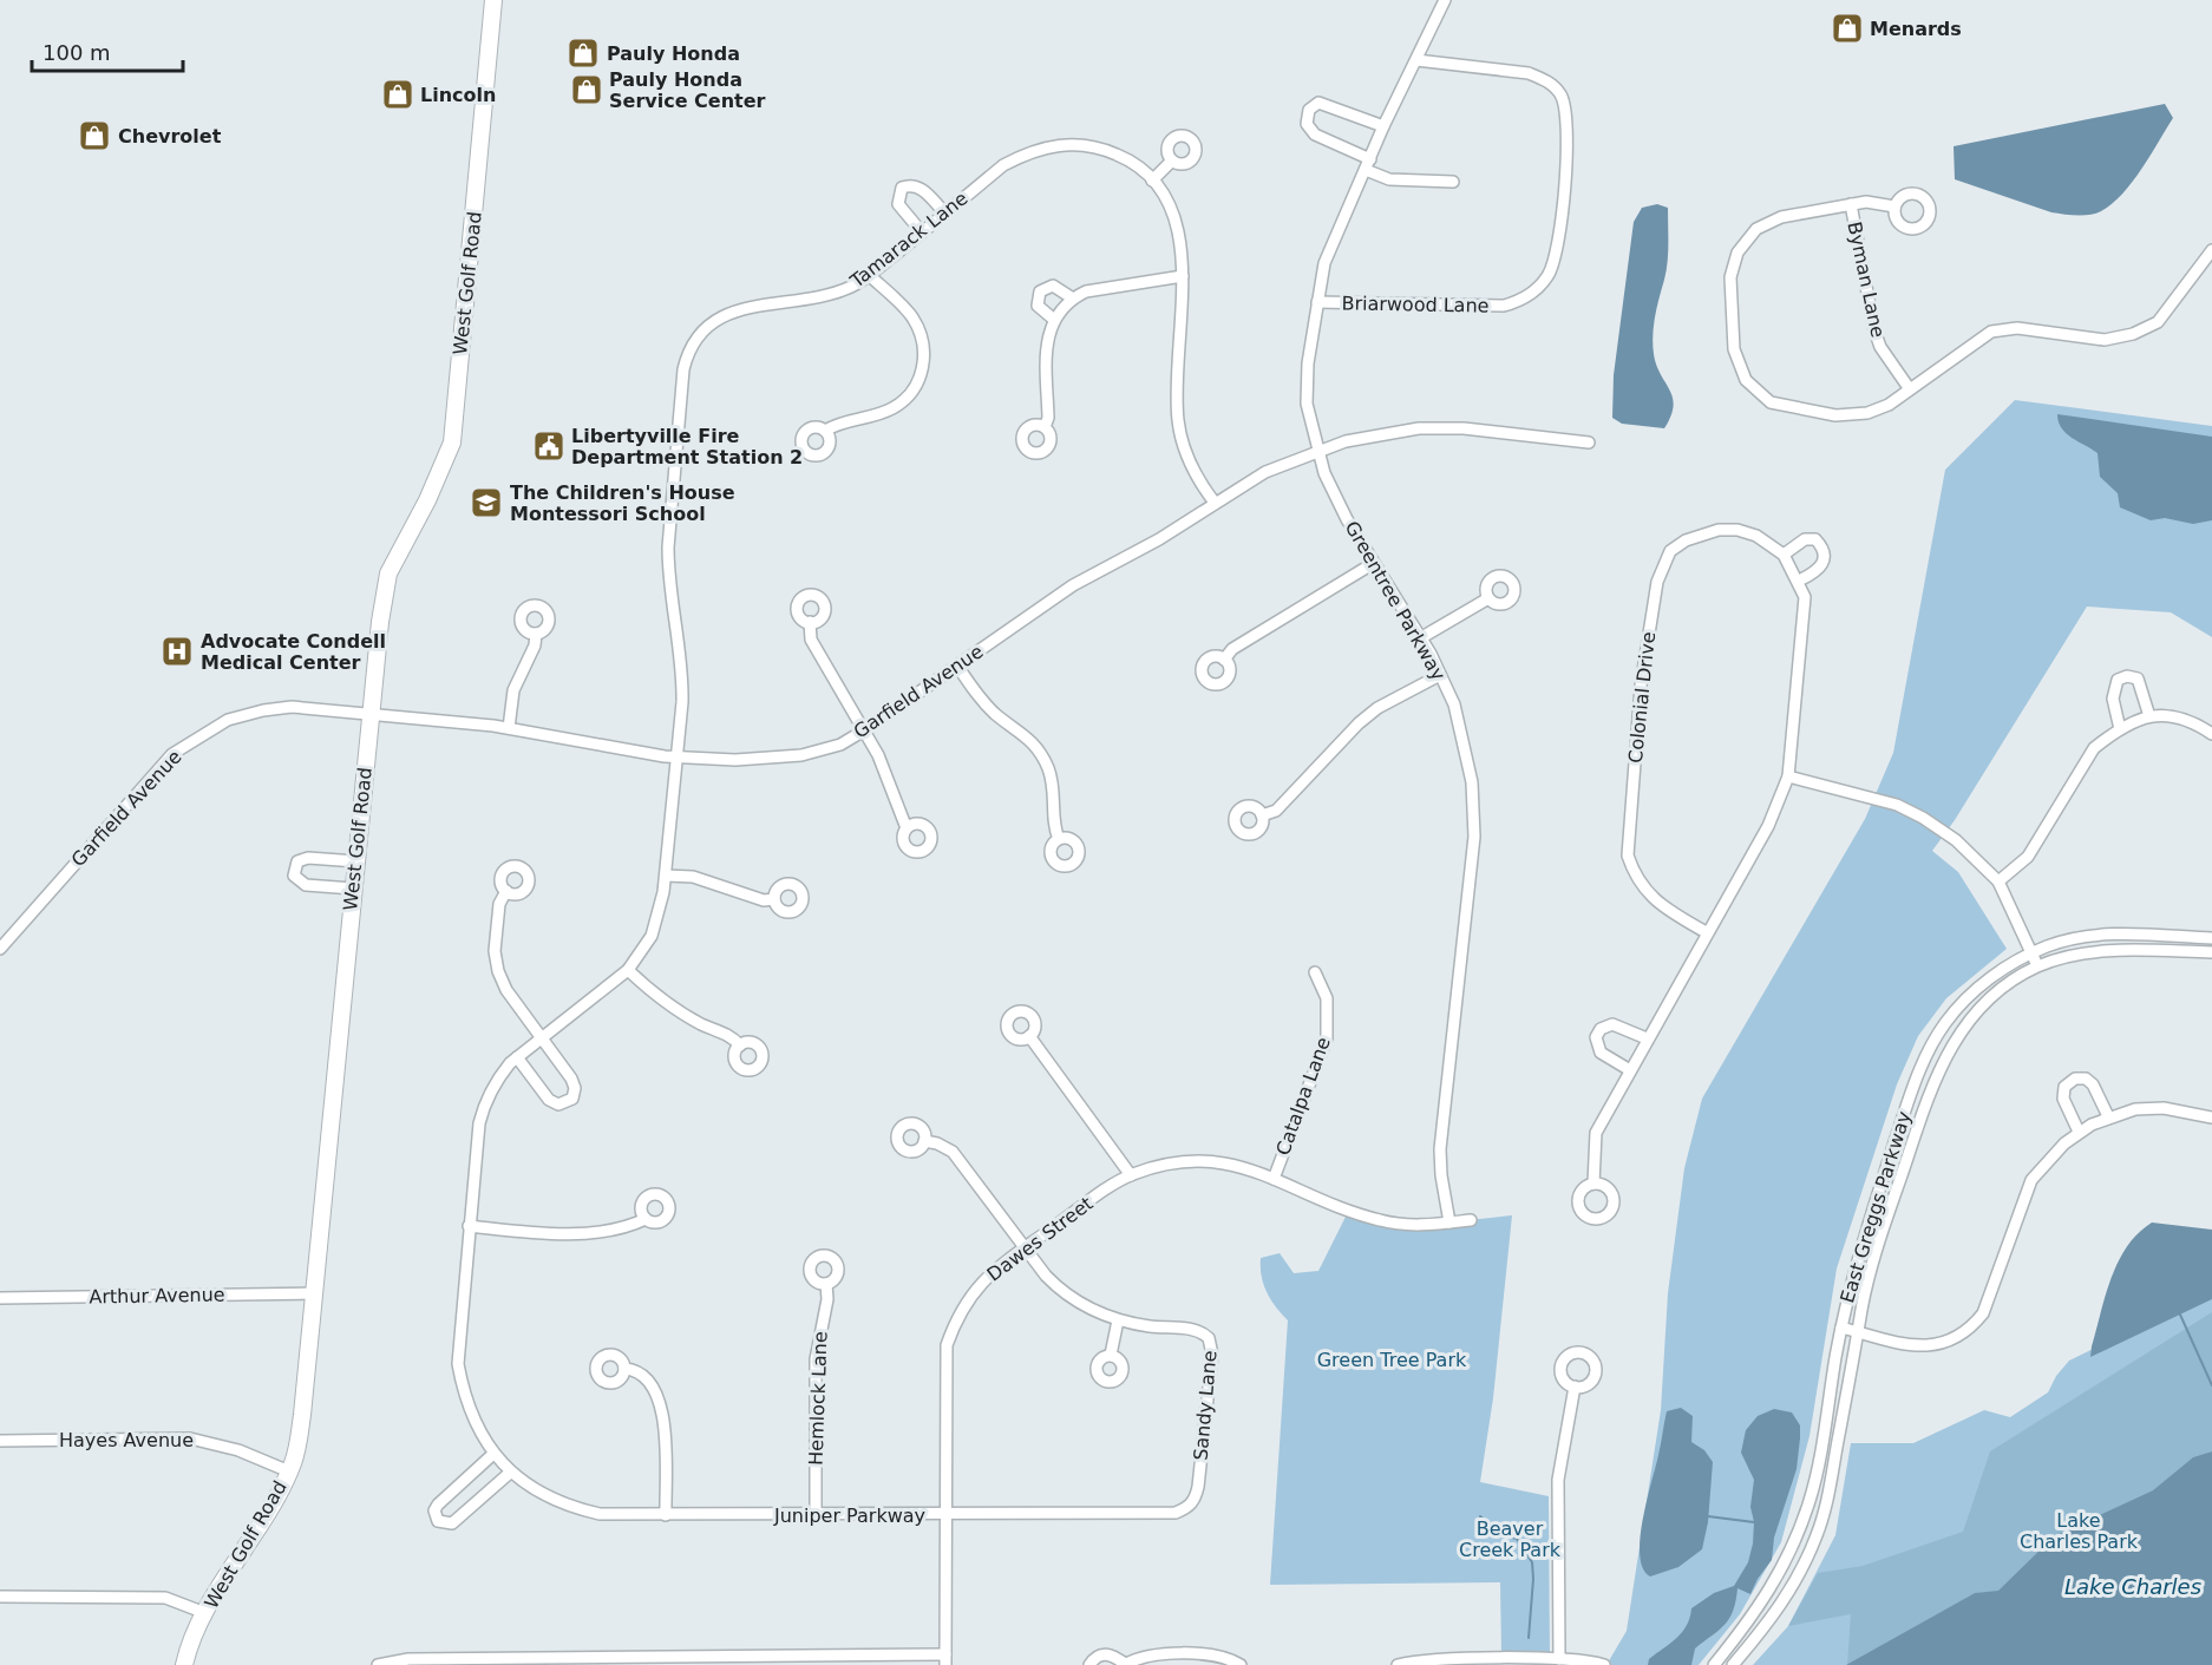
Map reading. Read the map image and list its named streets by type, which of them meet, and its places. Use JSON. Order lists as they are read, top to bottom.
{
  "streets": {
    "street": [
      "Tamarack Lane",
      "Byman Lane",
      "West Golf Road",
      "Briarwood Lane",
      "Greentree Parkway",
      "Garfield Avenue",
      "Colonial Drive",
      "Catalpa Lane",
      "East Greggs Parkway",
      "Dawes Street",
      "Arthur Avenue",
      "Hemlock Lane",
      "Sandy Lane",
      "Hayes Avenue",
      "Juniper Parkway"
    ]
  },
  "crossings": [
    ["Tamarack Lane", "Garfield Avenue"],
    ["Tamarack Lane", "Juniper Parkway"],
    ["West Golf Road", "Garfield Avenue"],
    ["West Golf Road", "Arthur Avenue"],
    ["West Golf Road", "Hayes Avenue"],
    ["Briarwood Lane", "Greentree Parkway"],
    ["Greentree Parkway", "Garfield Avenue"],
    ["Greentree Parkway", "Dawes Street"],
    ["Garfield Avenue", "Juniper Parkway"],
    ["Catalpa Lane", "Dawes Street"],
    ["Dawes Street", "Sandy Lane"],
    ["Dawes Street", "Juniper Parkway"],
    ["Hemlock Lane", "Juniper Parkway"],
    ["Sandy Lane", "Juniper Parkway"]
  ],
  "water": ["Lake Charles"],
  "parks": ["Green Tree Park", "Lake Charles Park", "Beaver Creek Park"],
  "places": {
    "shop": [
      "Menards",
      "Pauly Honda",
      "Pauly Honda Service Center",
      "Lincoln",
      "Chevrolet"
    ],
    "public building": ["Libertyville Fire Department Station 2"],
    "school or university": ["The Children's House Montessori School"],
    "hospital": ["Advocate Condell Medical Center"]
  },
  "scale_bar": "100 m"
}
